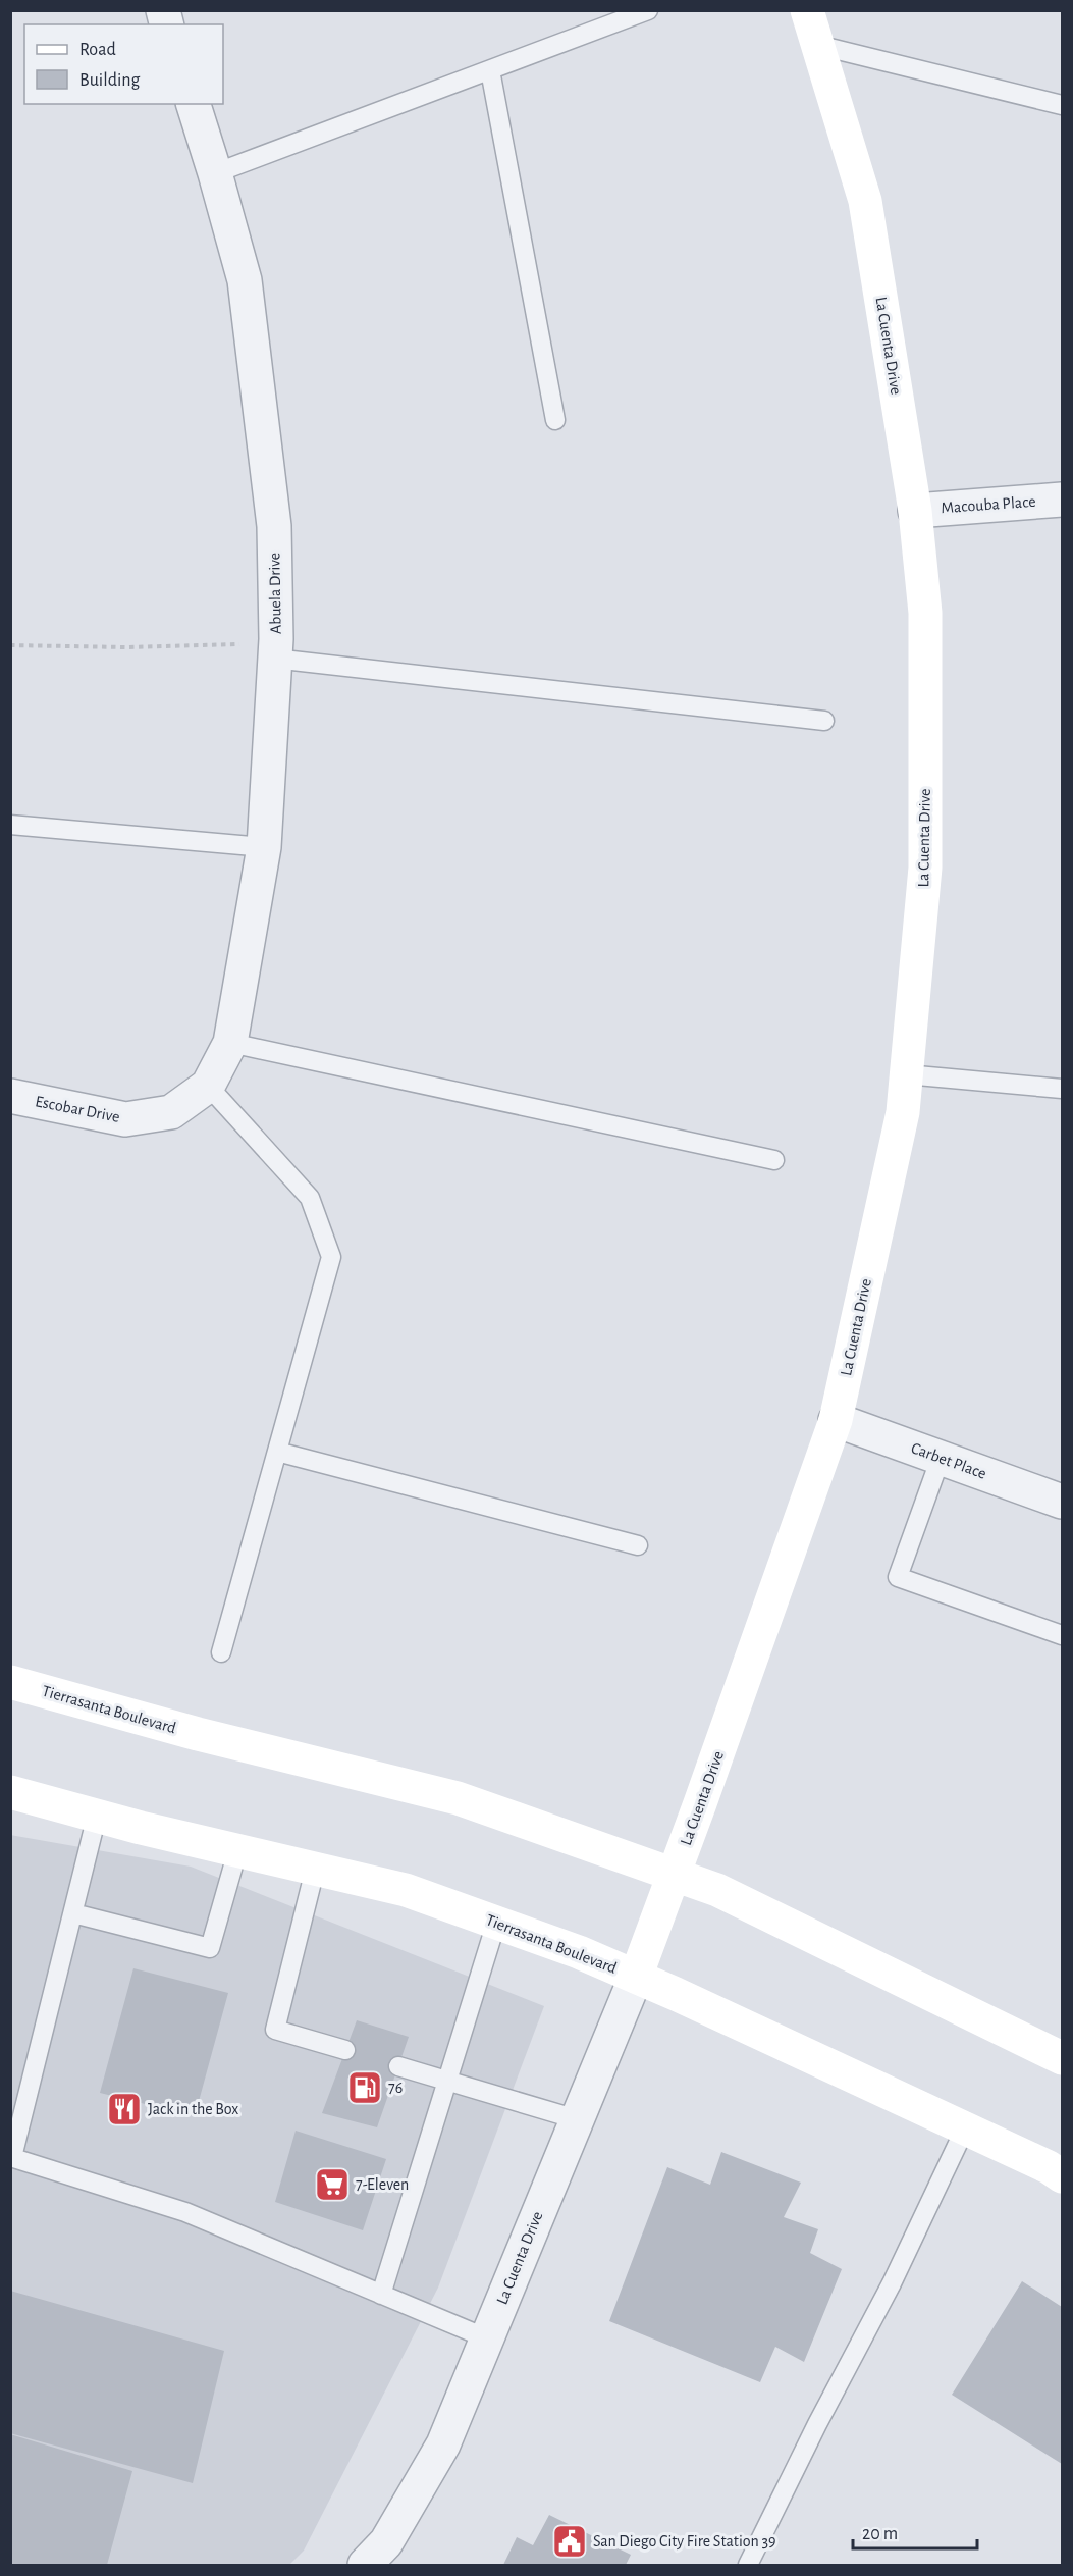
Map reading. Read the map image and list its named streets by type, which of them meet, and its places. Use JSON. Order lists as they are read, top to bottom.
{
  "streets": {
    "main road": ["La Cuenta Drive", "Tierrasanta Boulevard"],
    "street": [
      "Macouba Place",
      "Abuela Drive",
      "Escobar Drive",
      "Carbet Place"
    ]
  },
  "crossings": [
    ["La Cuenta Drive", "Macouba Place"],
    ["La Cuenta Drive", "Carbet Place"],
    ["La Cuenta Drive", "Tierrasanta Boulevard"],
    ["Abuela Drive", "Escobar Drive"]
  ],
  "places": {
    "fuel station": ["76"],
    "restaurant": ["Jack in the Box"],
    "supermarket": ["7-Eleven"],
    "public building": ["San Diego City Fire Station 39"]
  },
  "legend": ["Road", "Building"],
  "scale_bar": "20 m"
}
